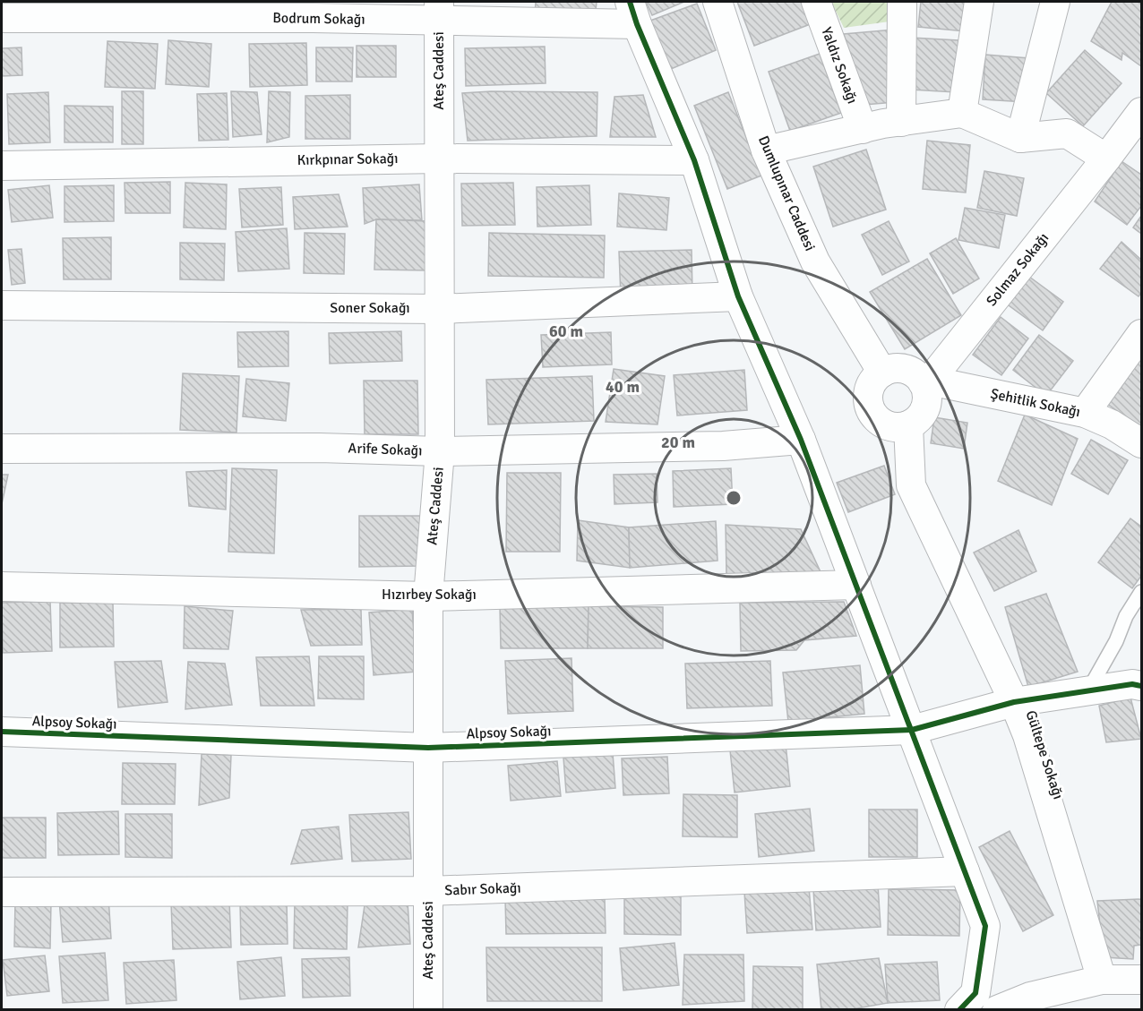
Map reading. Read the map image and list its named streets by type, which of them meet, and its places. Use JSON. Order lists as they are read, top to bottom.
{
  "streets": {
    "street": [
      "Bodrum Sokağı",
      "Yaldız Sokağı",
      "Ateş Caddesi",
      "Kırkpınar Sokağı",
      "Dumlupınar Caddesi",
      "Solmaz Sokağı",
      "Soner Sokağı",
      "Şehitlik Sokağı",
      "Arife Sokağı",
      "Hızırbey Sokağı",
      "Alpsoy Sokağı",
      "Gültepe Sokağı",
      "Sabır Sokağı"
    ]
  },
  "crossings": [
    ["Bodrum Sokağı", "Ateş Caddesi"],
    ["Ateş Caddesi", "Kırkpınar Sokağı"],
    ["Ateş Caddesi", "Soner Sokağı"],
    ["Ateş Caddesi", "Arife Sokağı"],
    ["Ateş Caddesi", "Hızırbey Sokağı"],
    ["Ateş Caddesi", "Alpsoy Sokağı"],
    ["Ateş Caddesi", "Sabır Sokağı"],
    ["Dumlupınar Caddesi", "Solmaz Sokağı"],
    ["Dumlupınar Caddesi", "Şehitlik Sokağı"],
    ["Dumlupınar Caddesi", "Gültepe Sokağı"],
    ["Solmaz Sokağı", "Şehitlik Sokağı"],
    ["Solmaz Sokağı", "Gültepe Sokağı"],
    ["Şehitlik Sokağı", "Gültepe Sokağı"],
    ["Alpsoy Sokağı", "Gültepe Sokağı"]
  ],
  "rings": ["60 m", "40 m", "20 m"]
}
